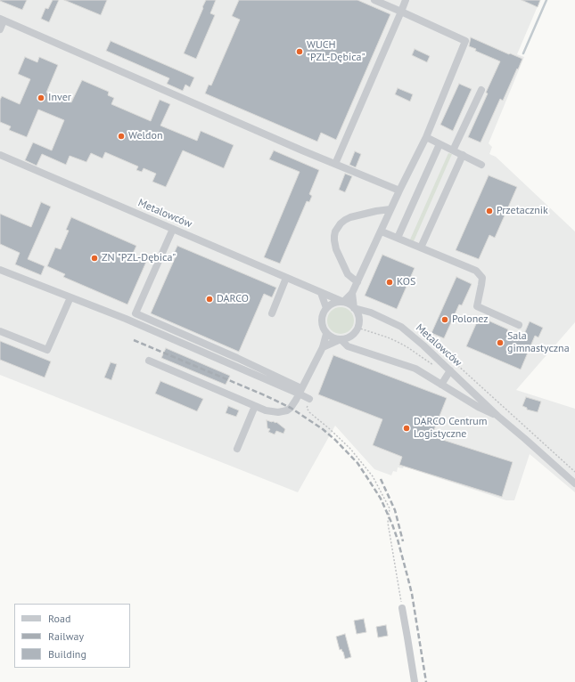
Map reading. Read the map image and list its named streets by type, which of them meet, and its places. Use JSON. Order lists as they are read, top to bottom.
{
  "streets": {
    "street": ["Metalowców"]
  },
  "places": [
    "WUCH \"PZL-Dębica\"",
    "Inver",
    "Weldon",
    "Przetacznik",
    "ZN \"PZL-Dębica\"",
    "KOS",
    "DARCO",
    "Polonez",
    "Sala gimnastyczna",
    "DARCO Centrum Logistyczne"
  ],
  "legend": ["Road", "Railway", "Building"]
}
